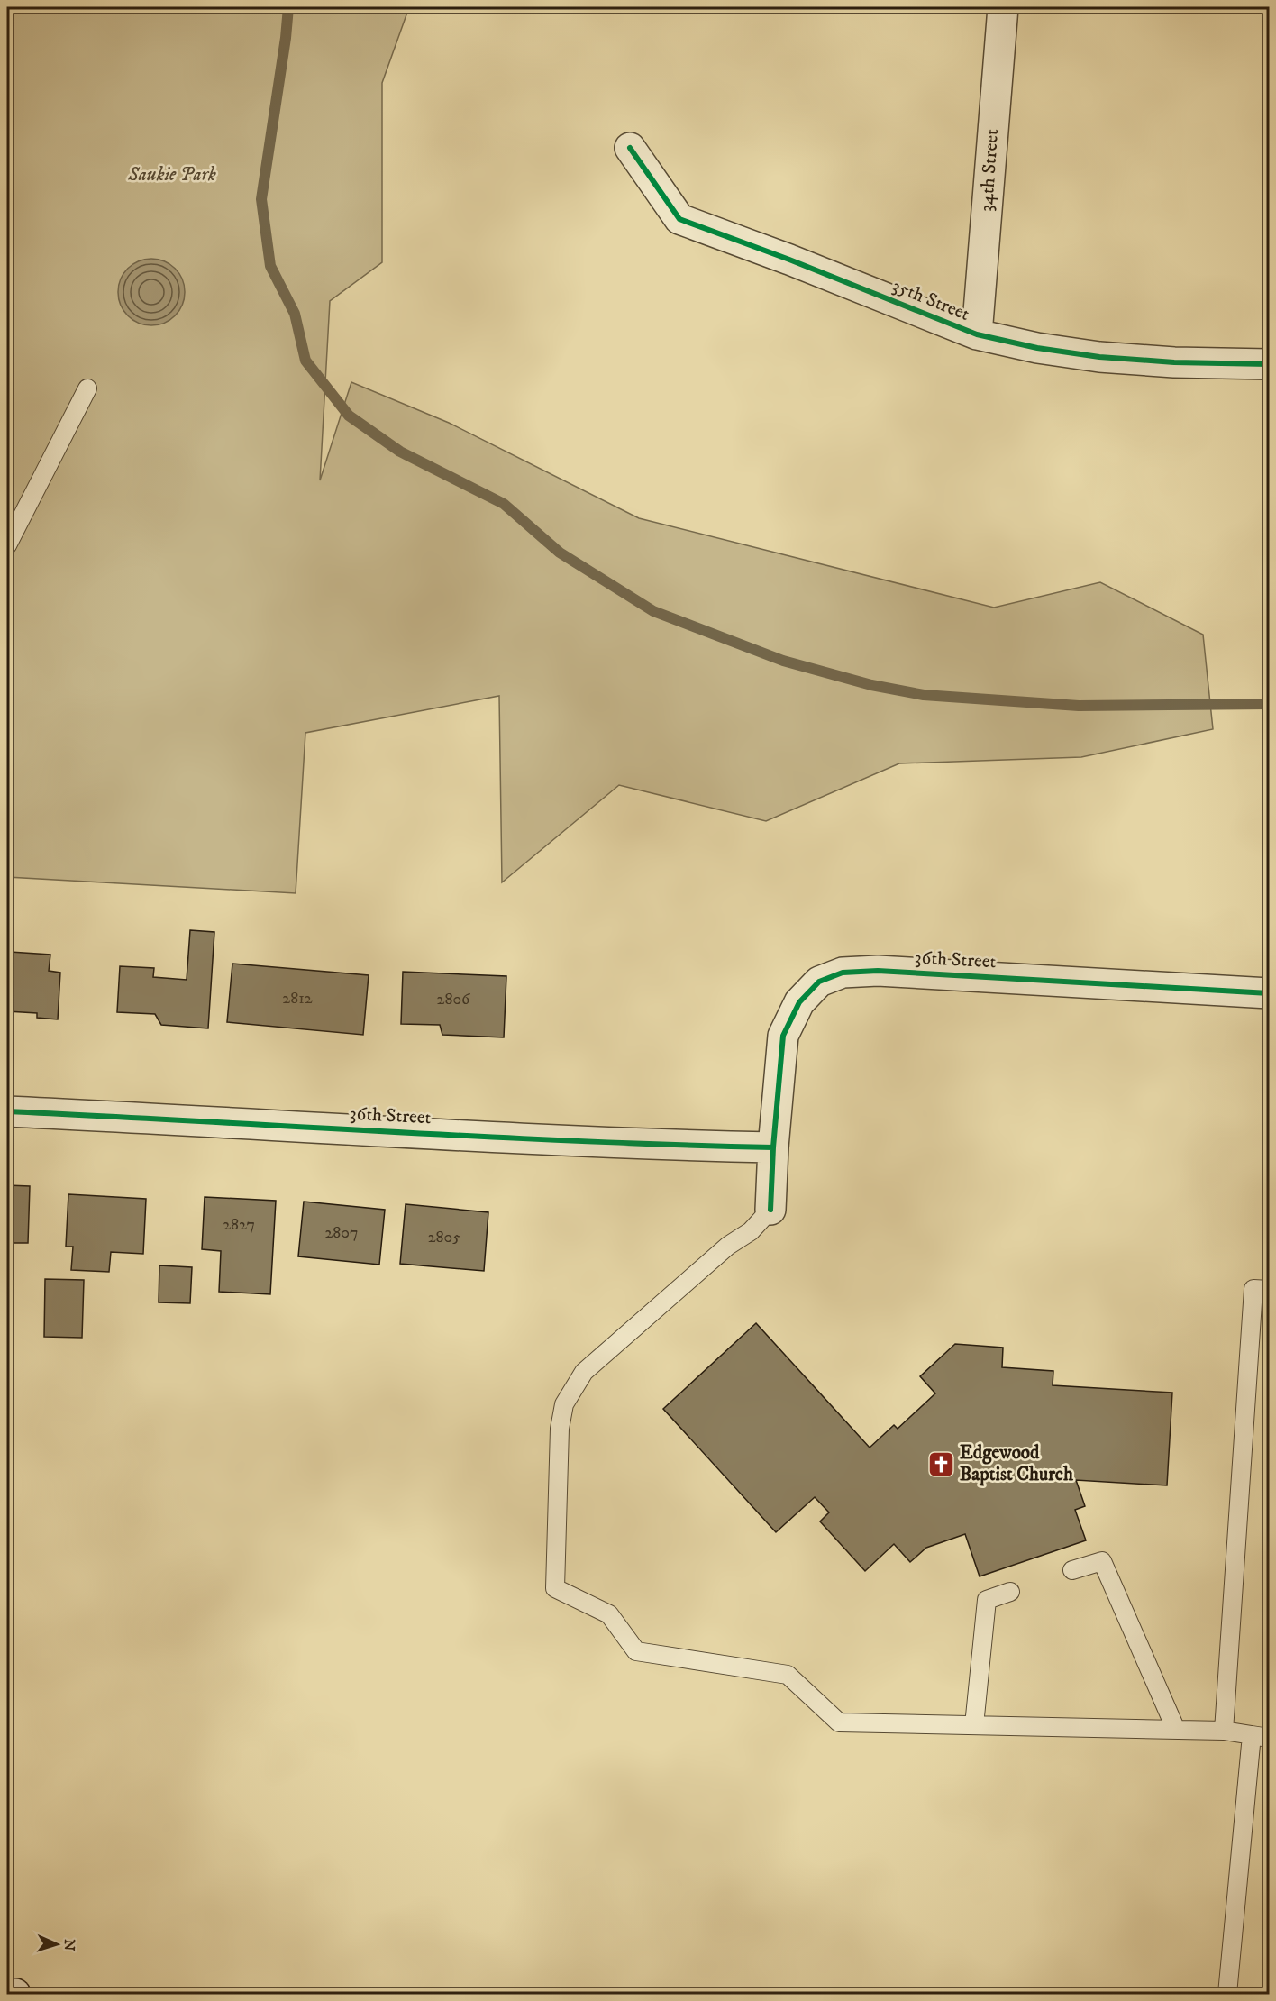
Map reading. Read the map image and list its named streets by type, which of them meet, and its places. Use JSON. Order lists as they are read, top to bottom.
{
  "streets": {
    "street": ["34th Street", "35th Street", "36th Street"]
  },
  "crossings": [
    ["34th Street", "35th Street"]
  ],
  "parks": ["Saukie Park"],
  "places": {
    "church": ["Edgewood Baptist Church"]
  },
  "house_numbers": [
    "2812",
    "2806",
    "2827",
    "2807",
    "2805"
  ],
  "north": "right"
}
